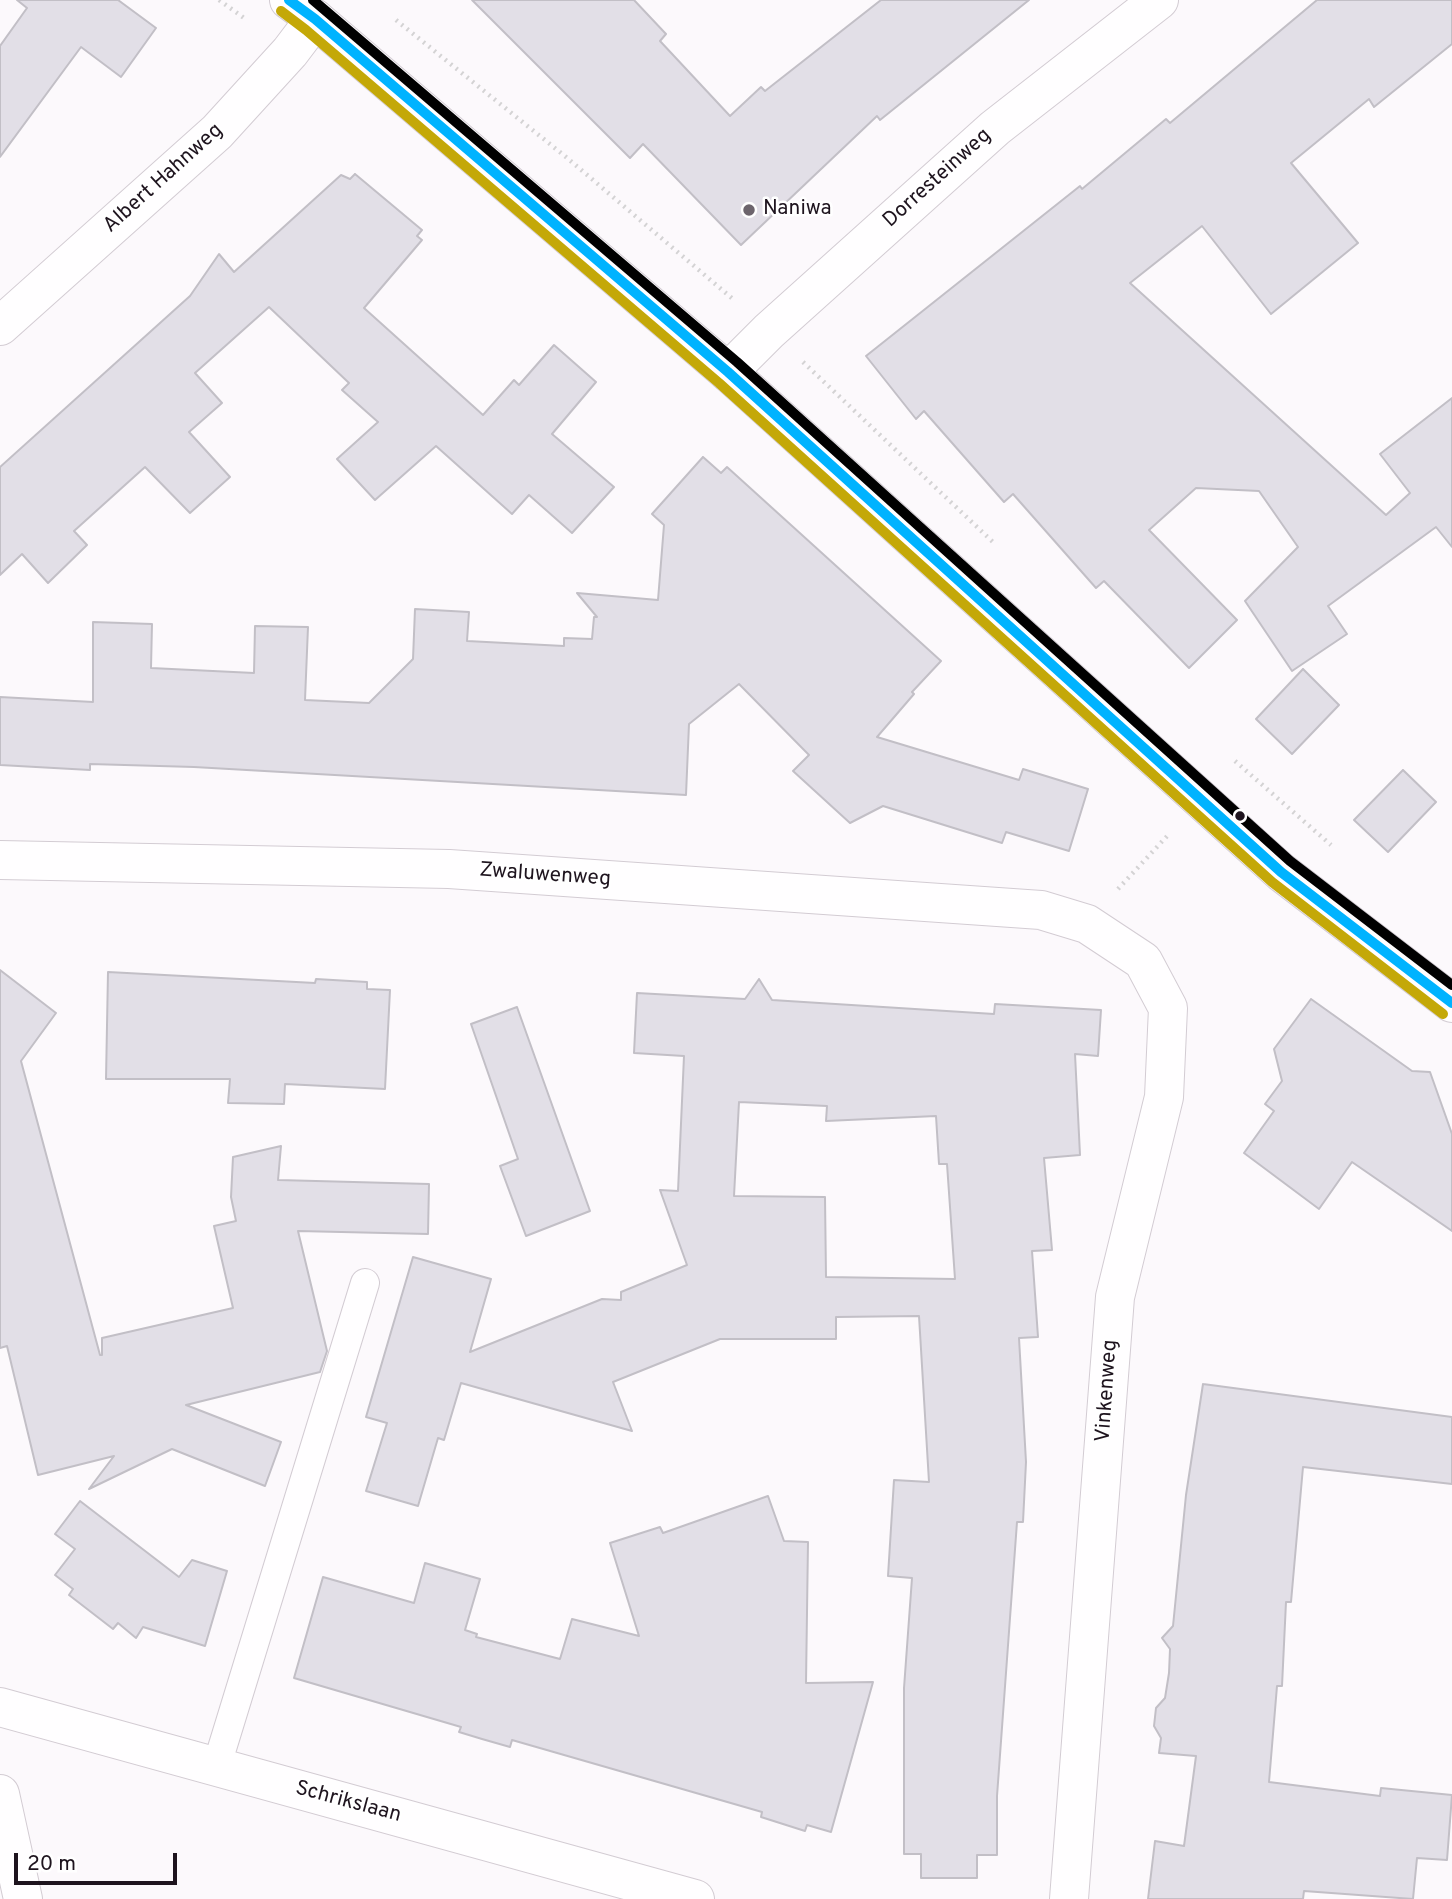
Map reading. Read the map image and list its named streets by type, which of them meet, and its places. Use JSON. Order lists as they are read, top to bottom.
{
  "streets": {
    "street": [
      "Albert Hahnweg",
      "Dorresteinweg",
      "Zwaluwenweg",
      "Vinkenweg",
      "Schrikslaan"
    ]
  },
  "crossings": [
    ["Zwaluwenweg", "Vinkenweg"]
  ],
  "places": ["Naniwa"],
  "scale_bar": "20 m"
}
